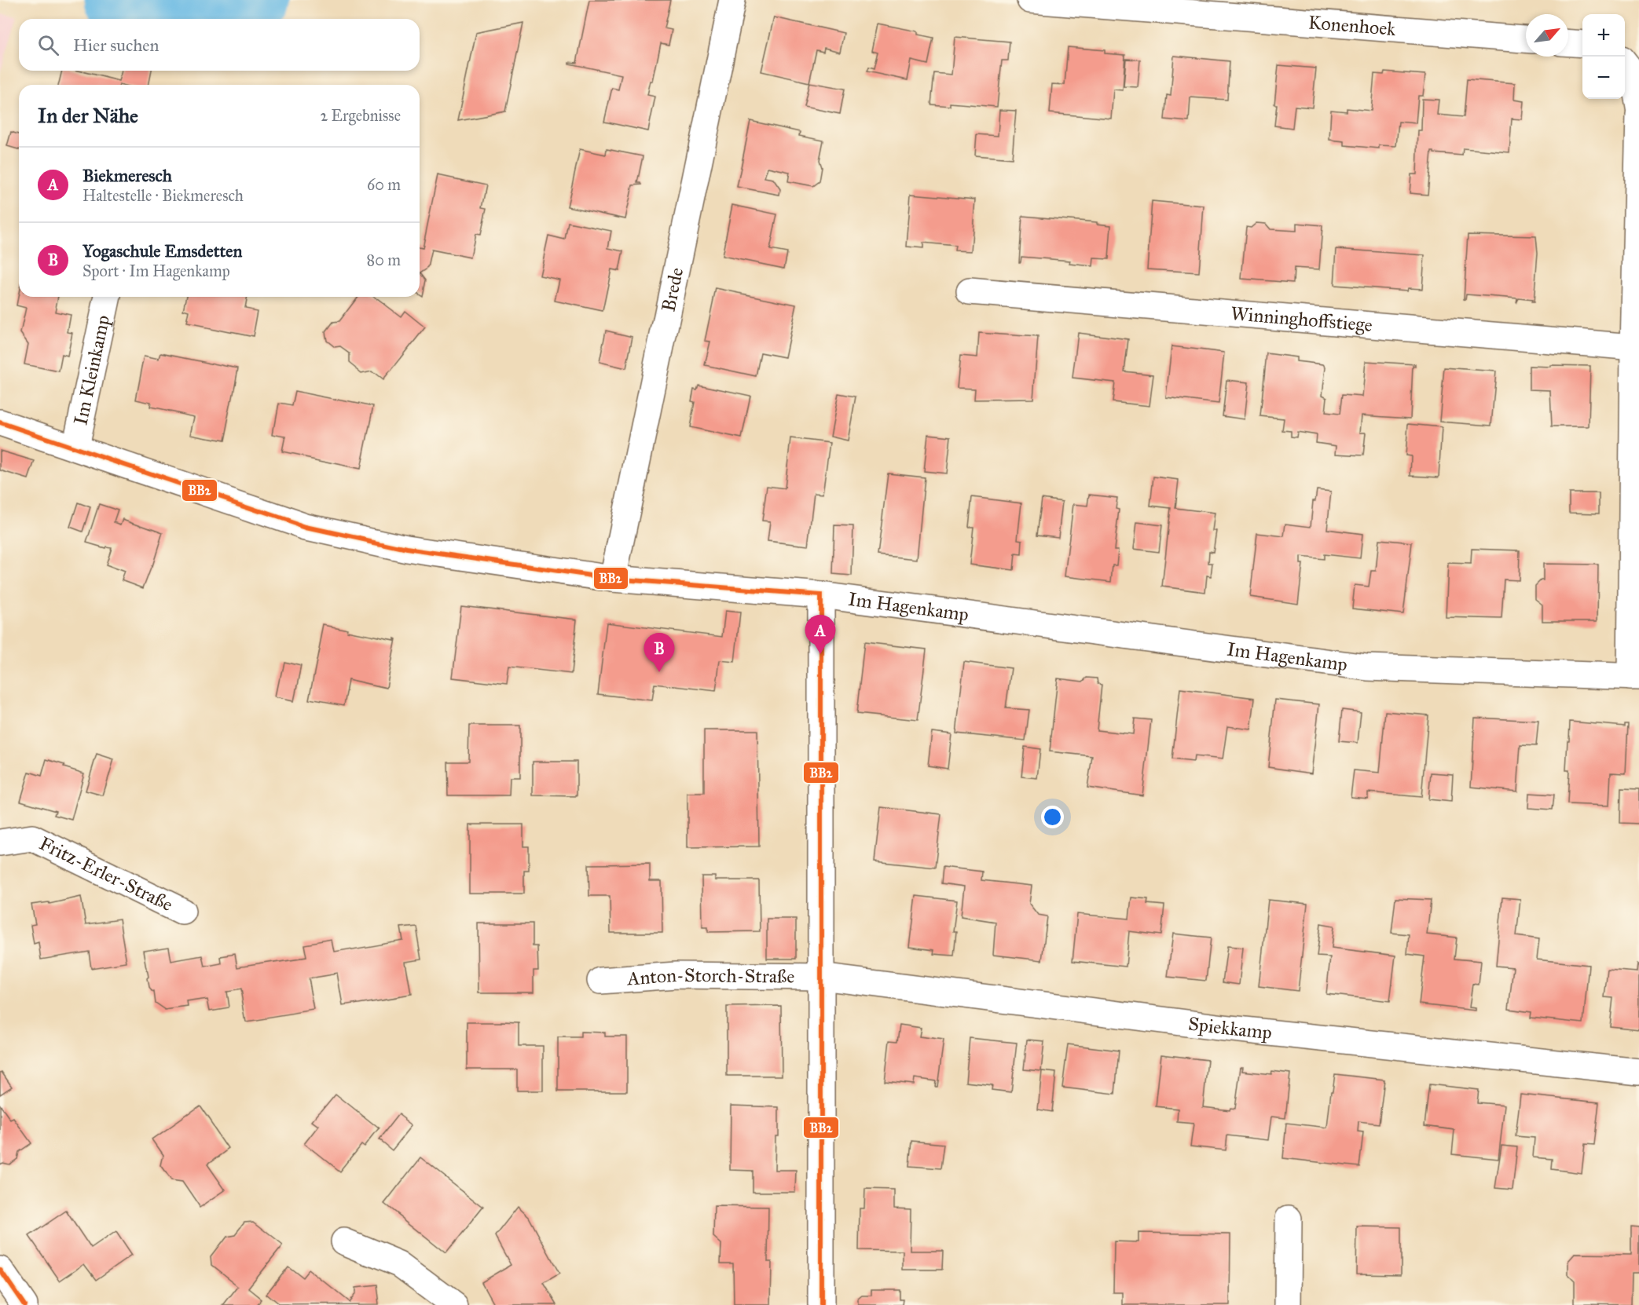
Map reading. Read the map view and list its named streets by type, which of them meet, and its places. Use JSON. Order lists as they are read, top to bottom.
{
  "streets": {
    "street": [
      "Konenhoek",
      "Brede",
      "Winninghoffstiege",
      "Im Kleinkamp",
      "Im Hagenkamp",
      "Fritz-Erler-Straße",
      "Anton-Storch-Straße",
      "Spiekkamp"
    ]
  },
  "crossings": [
    ["Brede", "Im Hagenkamp"],
    ["Im Kleinkamp", "Im Hagenkamp"],
    ["Anton-Storch-Straße", "Spiekkamp"]
  ],
  "lines": ["transit line BB2"],
  "north": "top right",
  "page": {
    "map_buttons": ["+", "−"],
    "search": "Hier suchen",
    "heading": ["In der Nähe", "2 Ergebnisse"],
    "list": [
      {
        "mark": "A",
        "name": "Biekmeresch",
        "note": "Haltestelle · Biekmeresch",
        "value": "60 m"
      },
      {
        "mark": "B",
        "name": "Yogaschule Emsdetten",
        "note": "Sport · Im Hagenkamp",
        "value": "80 m"
      }
    ],
    "pins": ["A", "B"]
  }
}
